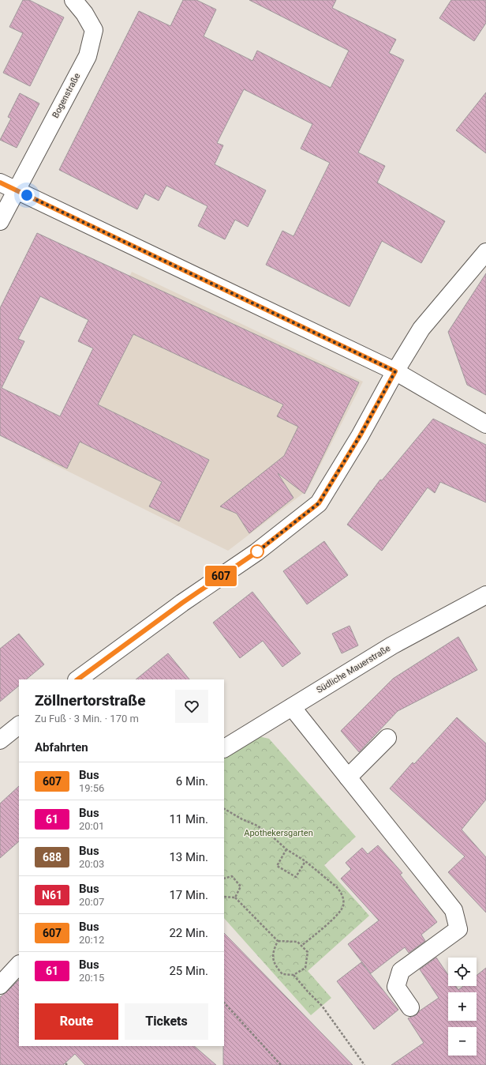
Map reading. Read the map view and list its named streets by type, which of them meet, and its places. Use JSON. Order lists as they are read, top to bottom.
{
  "streets": {
    "main road": ["Bogenstraße", "Südliche Mauerstraße"]
  },
  "parks": ["Apothekersgarten"],
  "lines": ["bus line 607"],
  "page": {
    "on_map": "607",
    "heading": [
      ["Zöllnertorstraße", "Zu Fuß · 3 Min. · 170 m"],
      "Abfahrten"
    ],
    "list": [
      {
        "mark": "607",
        "name": "Bus",
        "note": "19:56",
        "value": "6 Min."
      },
      {
        "mark": "61",
        "name": "Bus",
        "note": "20:01",
        "value": "11 Min."
      },
      {
        "mark": "688",
        "name": "Bus",
        "note": "20:03",
        "value": "13 Min."
      },
      {
        "mark": "N61",
        "name": "Bus",
        "note": "20:07",
        "value": "17 Min."
      },
      {
        "mark": "607",
        "name": "Bus",
        "note": "20:12",
        "value": "22 Min."
      },
      {
        "mark": "61",
        "name": "Bus",
        "note": "20:15",
        "value": "25 Min."
      }
    ],
    "map_buttons": ["+", "−"],
    "buttons": ["Route", "Tickets"]
  }
}
